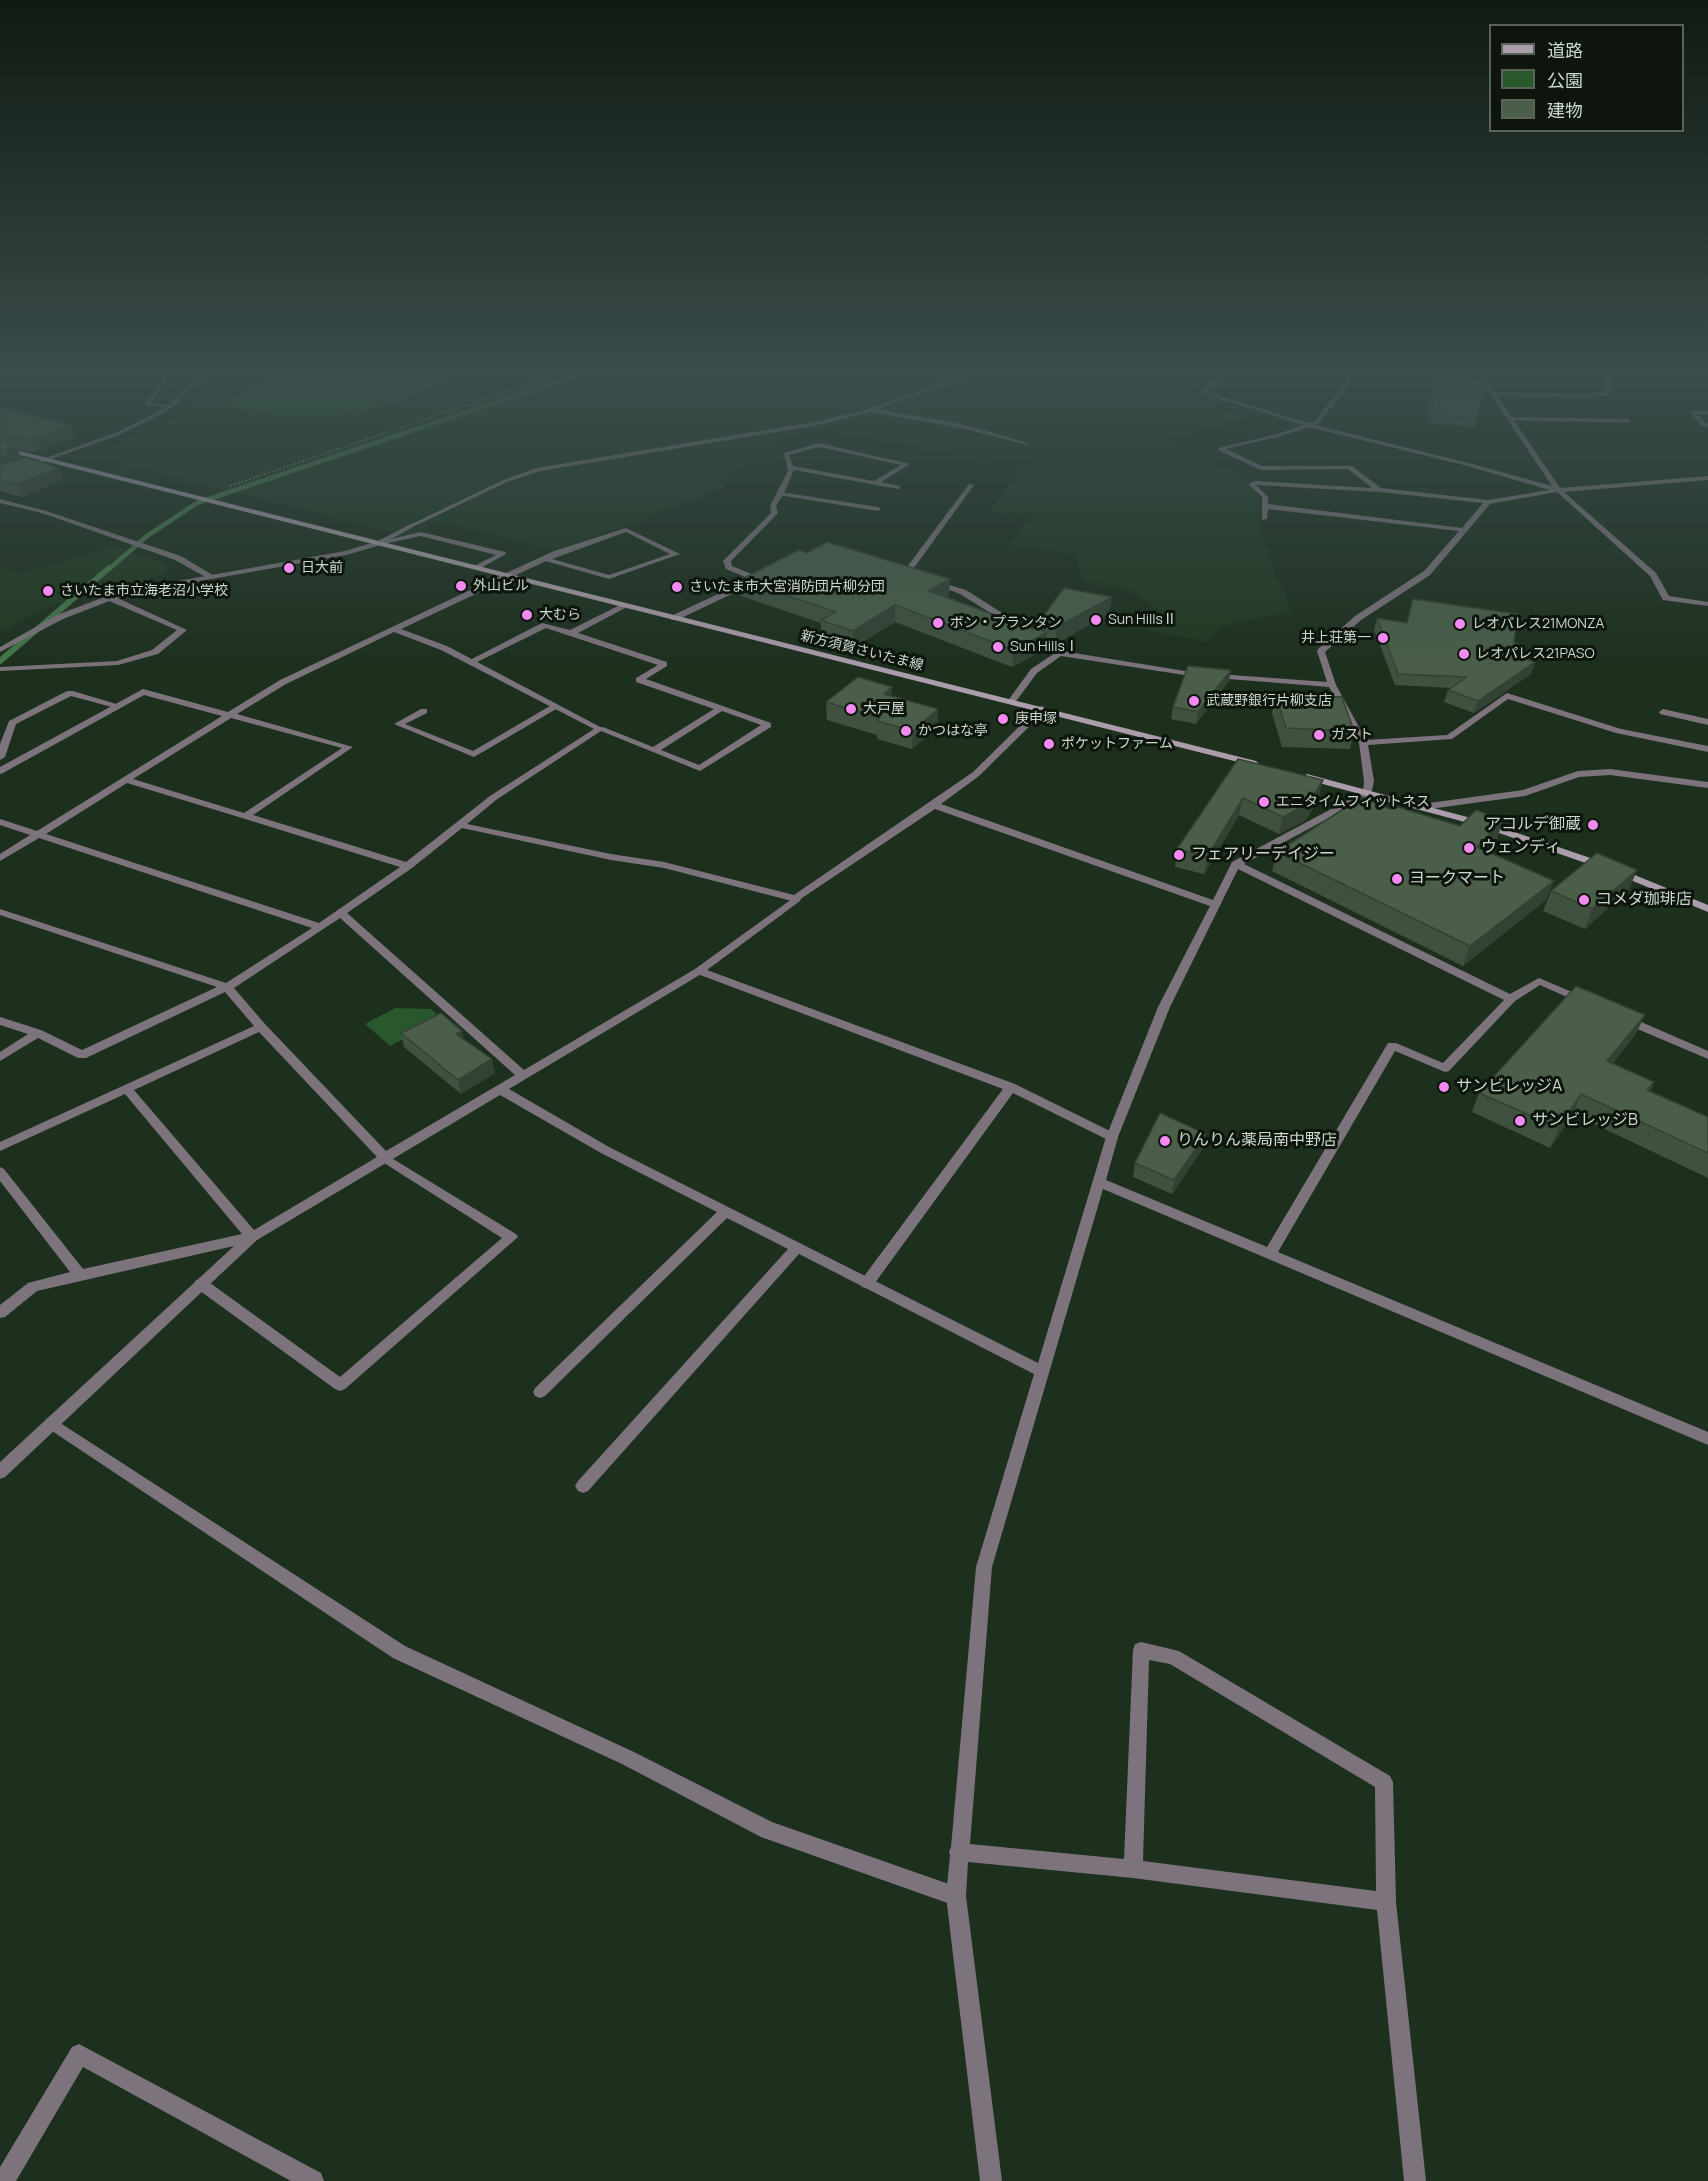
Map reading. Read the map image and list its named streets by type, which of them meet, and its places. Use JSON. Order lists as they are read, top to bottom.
{
  "streets": {
    "main road": ["新方須賀さいたま線"]
  },
  "places": [
    "日大前",
    "外山ビル",
    "さいたま市大宮消防団片柳分団",
    "さいたま市立海老沼小学校",
    "大むら",
    "Sun HillsⅡ",
    "ボン・プランタン",
    "レオパレス21MONZA",
    "井上荘第一",
    "Sun HillsⅠ",
    "レオパレス21PASO",
    "武蔵野銀行片柳支店",
    "大戸屋",
    "庚申塚",
    "かつはな亭",
    "ガスト",
    "ポケットファーム",
    "エニタイムフィットネス",
    "アコルデ御蔵",
    "ウェンディ",
    "フェアリーデイジー",
    "ヨークマート",
    "コメダ珈琲店",
    "サンビレッジA",
    "サンビレッジB",
    "りんりん薬局南中野店"
  ],
  "legend": ["道路", "公園", "建物"]
}
